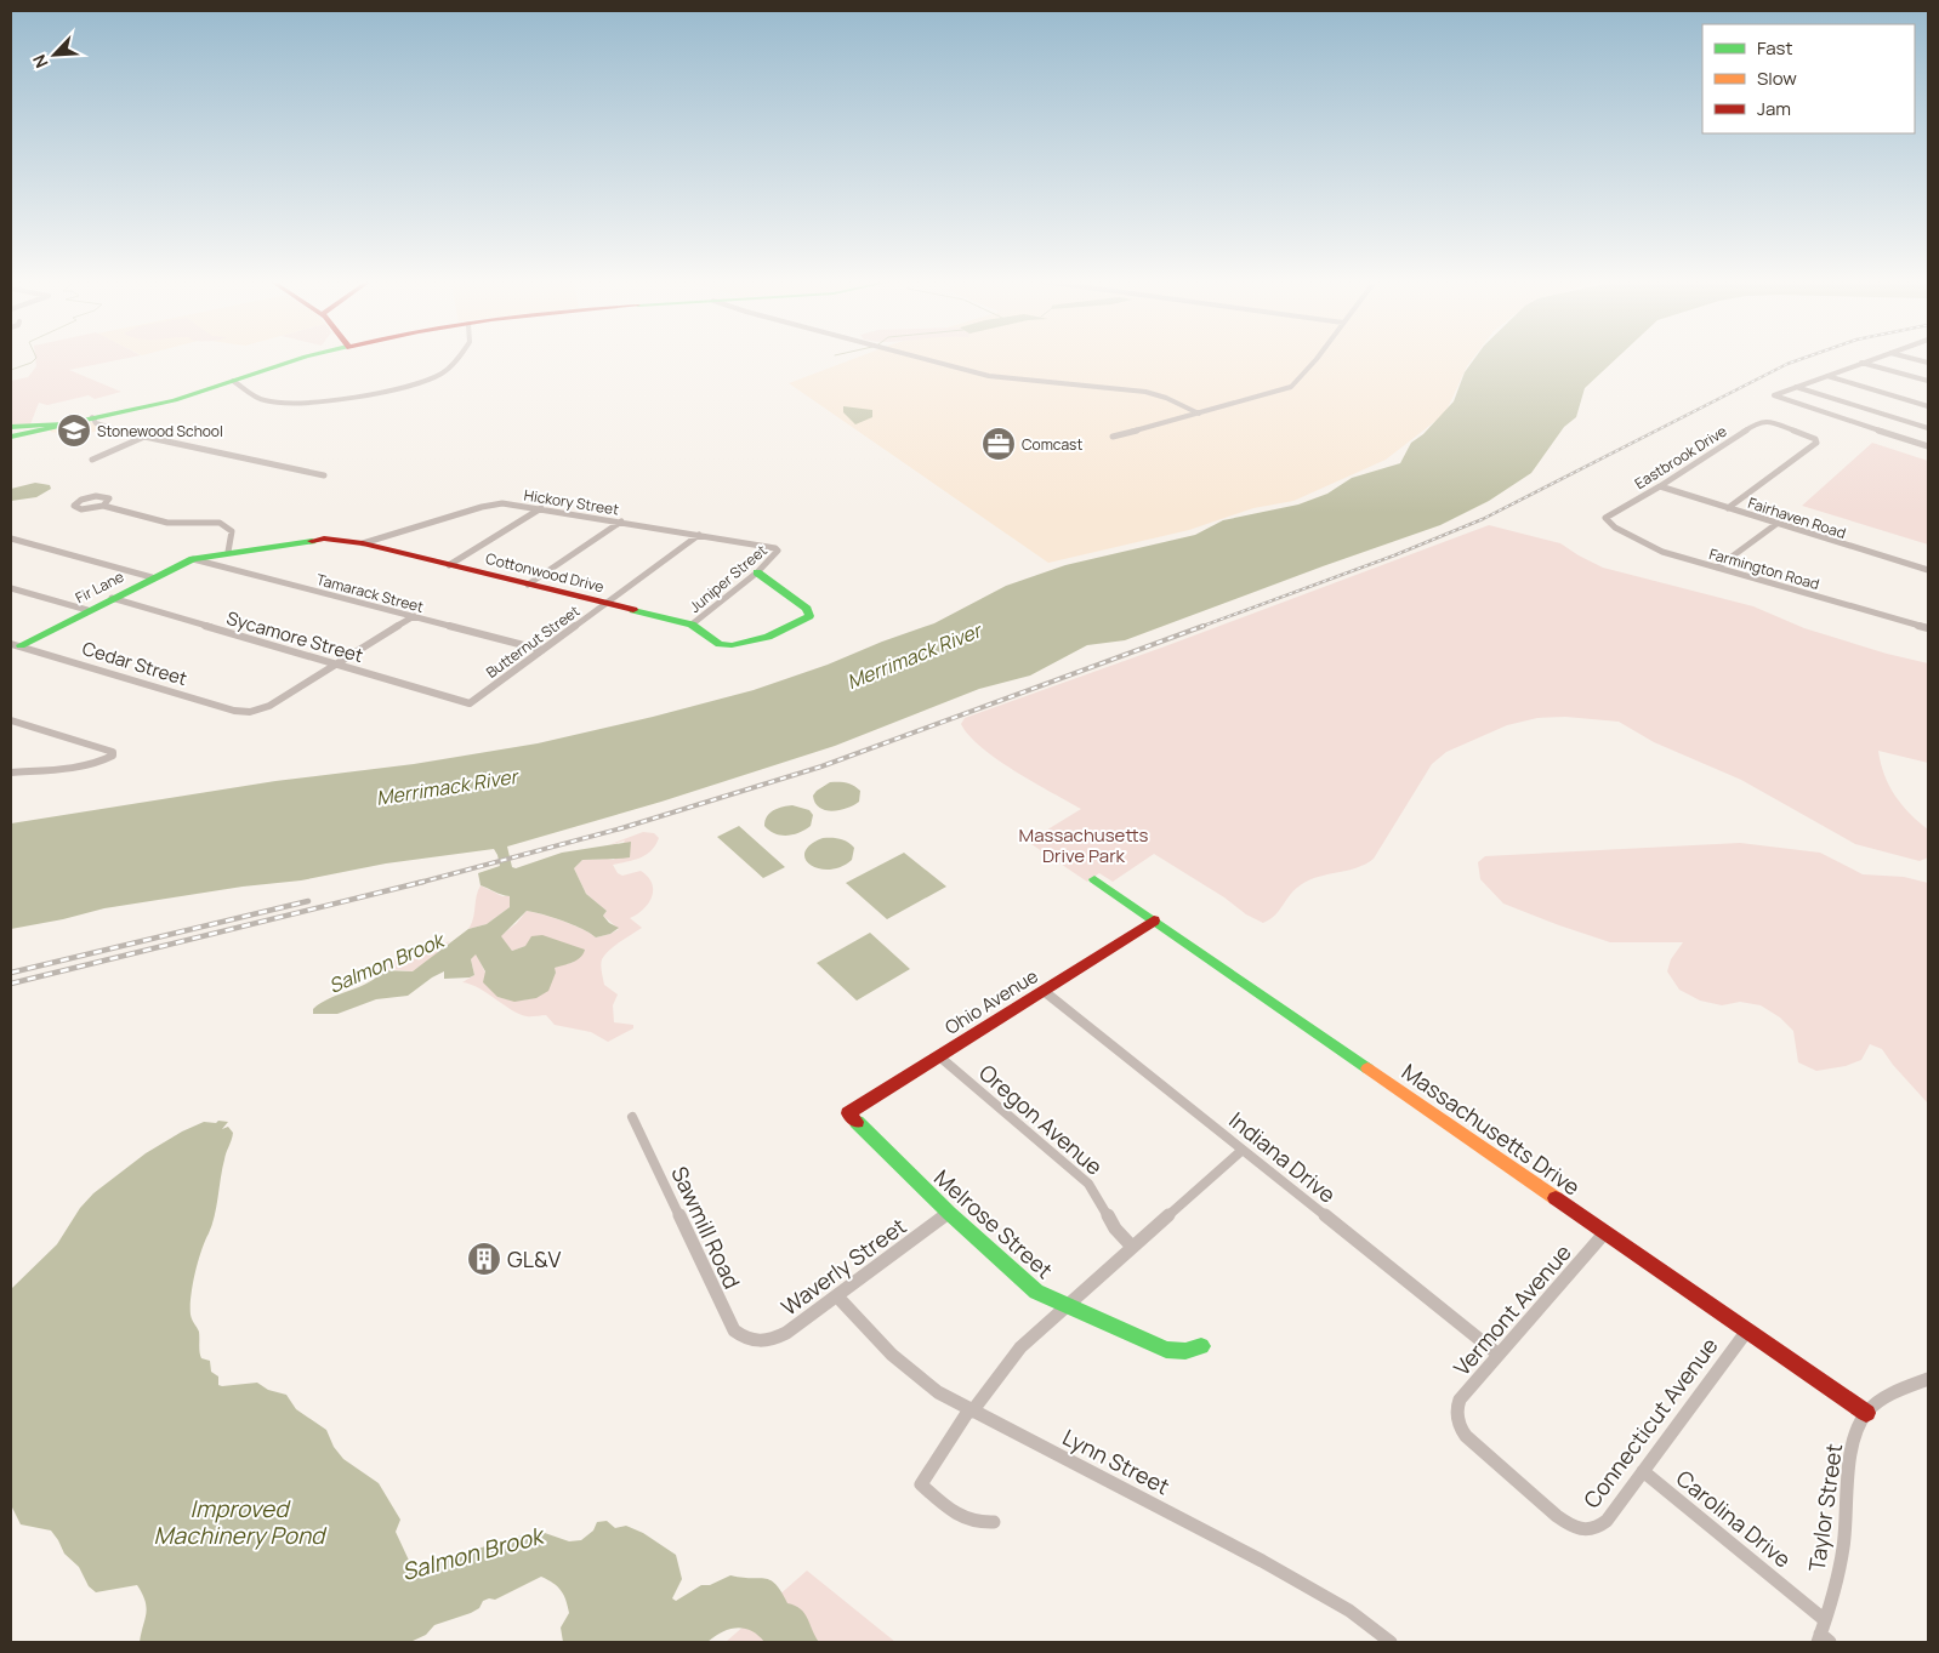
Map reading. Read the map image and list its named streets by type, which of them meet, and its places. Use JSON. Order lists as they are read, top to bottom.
{
  "streets": {
    "street": [
      "Eastbrook Drive",
      "Hickory Street",
      "Fairhaven Road",
      "Farmington Road",
      "Cottonwood Drive",
      "Juniper Street",
      "Fir Lane",
      "Tamarack Street",
      "Sycamore Street",
      "Butternut Street",
      "Cedar Street",
      "Ohio Avenue",
      "Oregon Avenue",
      "Massachusetts Drive",
      "Indiana Drive",
      "Melrose Street",
      "Sawmill Road",
      "Waverly Street",
      "Vermont Avenue",
      "Connecticut Avenue",
      "Lynn Street",
      "Taylor Street",
      "Carolina Drive"
    ]
  },
  "crossings": [
    ["Eastbrook Drive", "Fairhaven Road"],
    ["Eastbrook Drive", "Farmington Road"],
    ["Hickory Street", "Cottonwood Drive"],
    ["Hickory Street", "Juniper Street"],
    ["Hickory Street", "Butternut Street"],
    ["Cottonwood Drive", "Juniper Street"],
    ["Cottonwood Drive", "Fir Lane"],
    ["Cottonwood Drive", "Tamarack Street"],
    ["Cottonwood Drive", "Butternut Street"],
    ["Fir Lane", "Tamarack Street"],
    ["Fir Lane", "Sycamore Street"],
    ["Fir Lane", "Cedar Street"],
    ["Tamarack Street", "Butternut Street"],
    ["Sycamore Street", "Butternut Street"],
    ["Sycamore Street", "Cedar Street"],
    ["Ohio Avenue", "Oregon Avenue"],
    ["Ohio Avenue", "Massachusetts Drive"],
    ["Ohio Avenue", "Indiana Drive"],
    ["Ohio Avenue", "Melrose Street"],
    ["Massachusetts Drive", "Vermont Avenue"],
    ["Massachusetts Drive", "Connecticut Avenue"],
    ["Massachusetts Drive", "Taylor Street"],
    ["Indiana Drive", "Vermont Avenue"],
    ["Melrose Street", "Waverly Street"],
    ["Sawmill Road", "Waverly Street"],
    ["Waverly Street", "Lynn Street"],
    ["Vermont Avenue", "Connecticut Avenue"],
    ["Connecticut Avenue", "Carolina Drive"],
    ["Taylor Street", "Carolina Drive"]
  ],
  "water": ["Merrimack River", "Salmon Brook", "Improved Machinery Pond"],
  "parks": ["Massachusetts Drive Park"],
  "places": {
    "school or university": ["Stonewood School"],
    "office": ["Comcast"],
    "building": ["GL&V"]
  },
  "legend": ["Fast", "Slow", "Jam"],
  "north": "bottom left"
}
